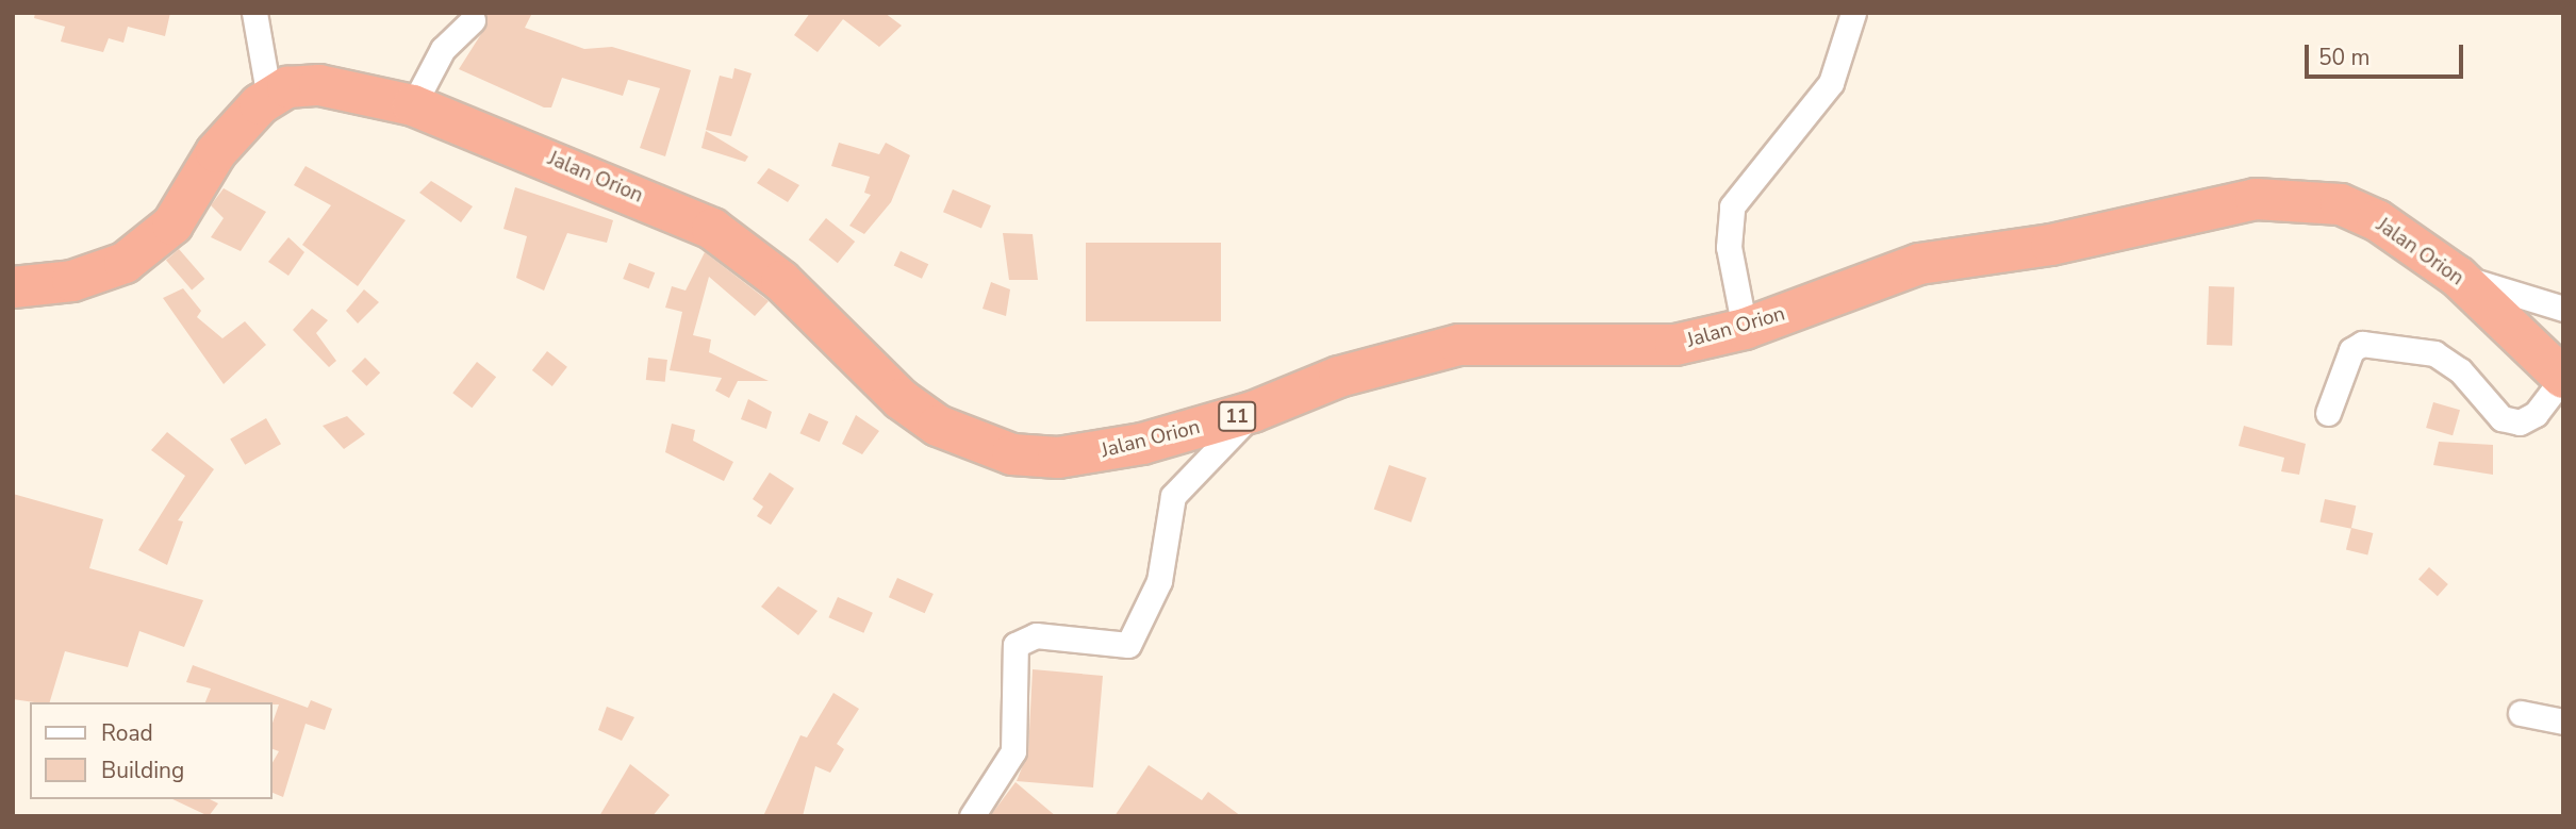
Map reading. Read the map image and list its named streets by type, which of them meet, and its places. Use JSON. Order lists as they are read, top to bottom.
{
  "streets": {
    "highway": ["Jalan Orion", "11"]
  },
  "legend": ["Road", "Building"],
  "scale_bar": "50 m"
}
